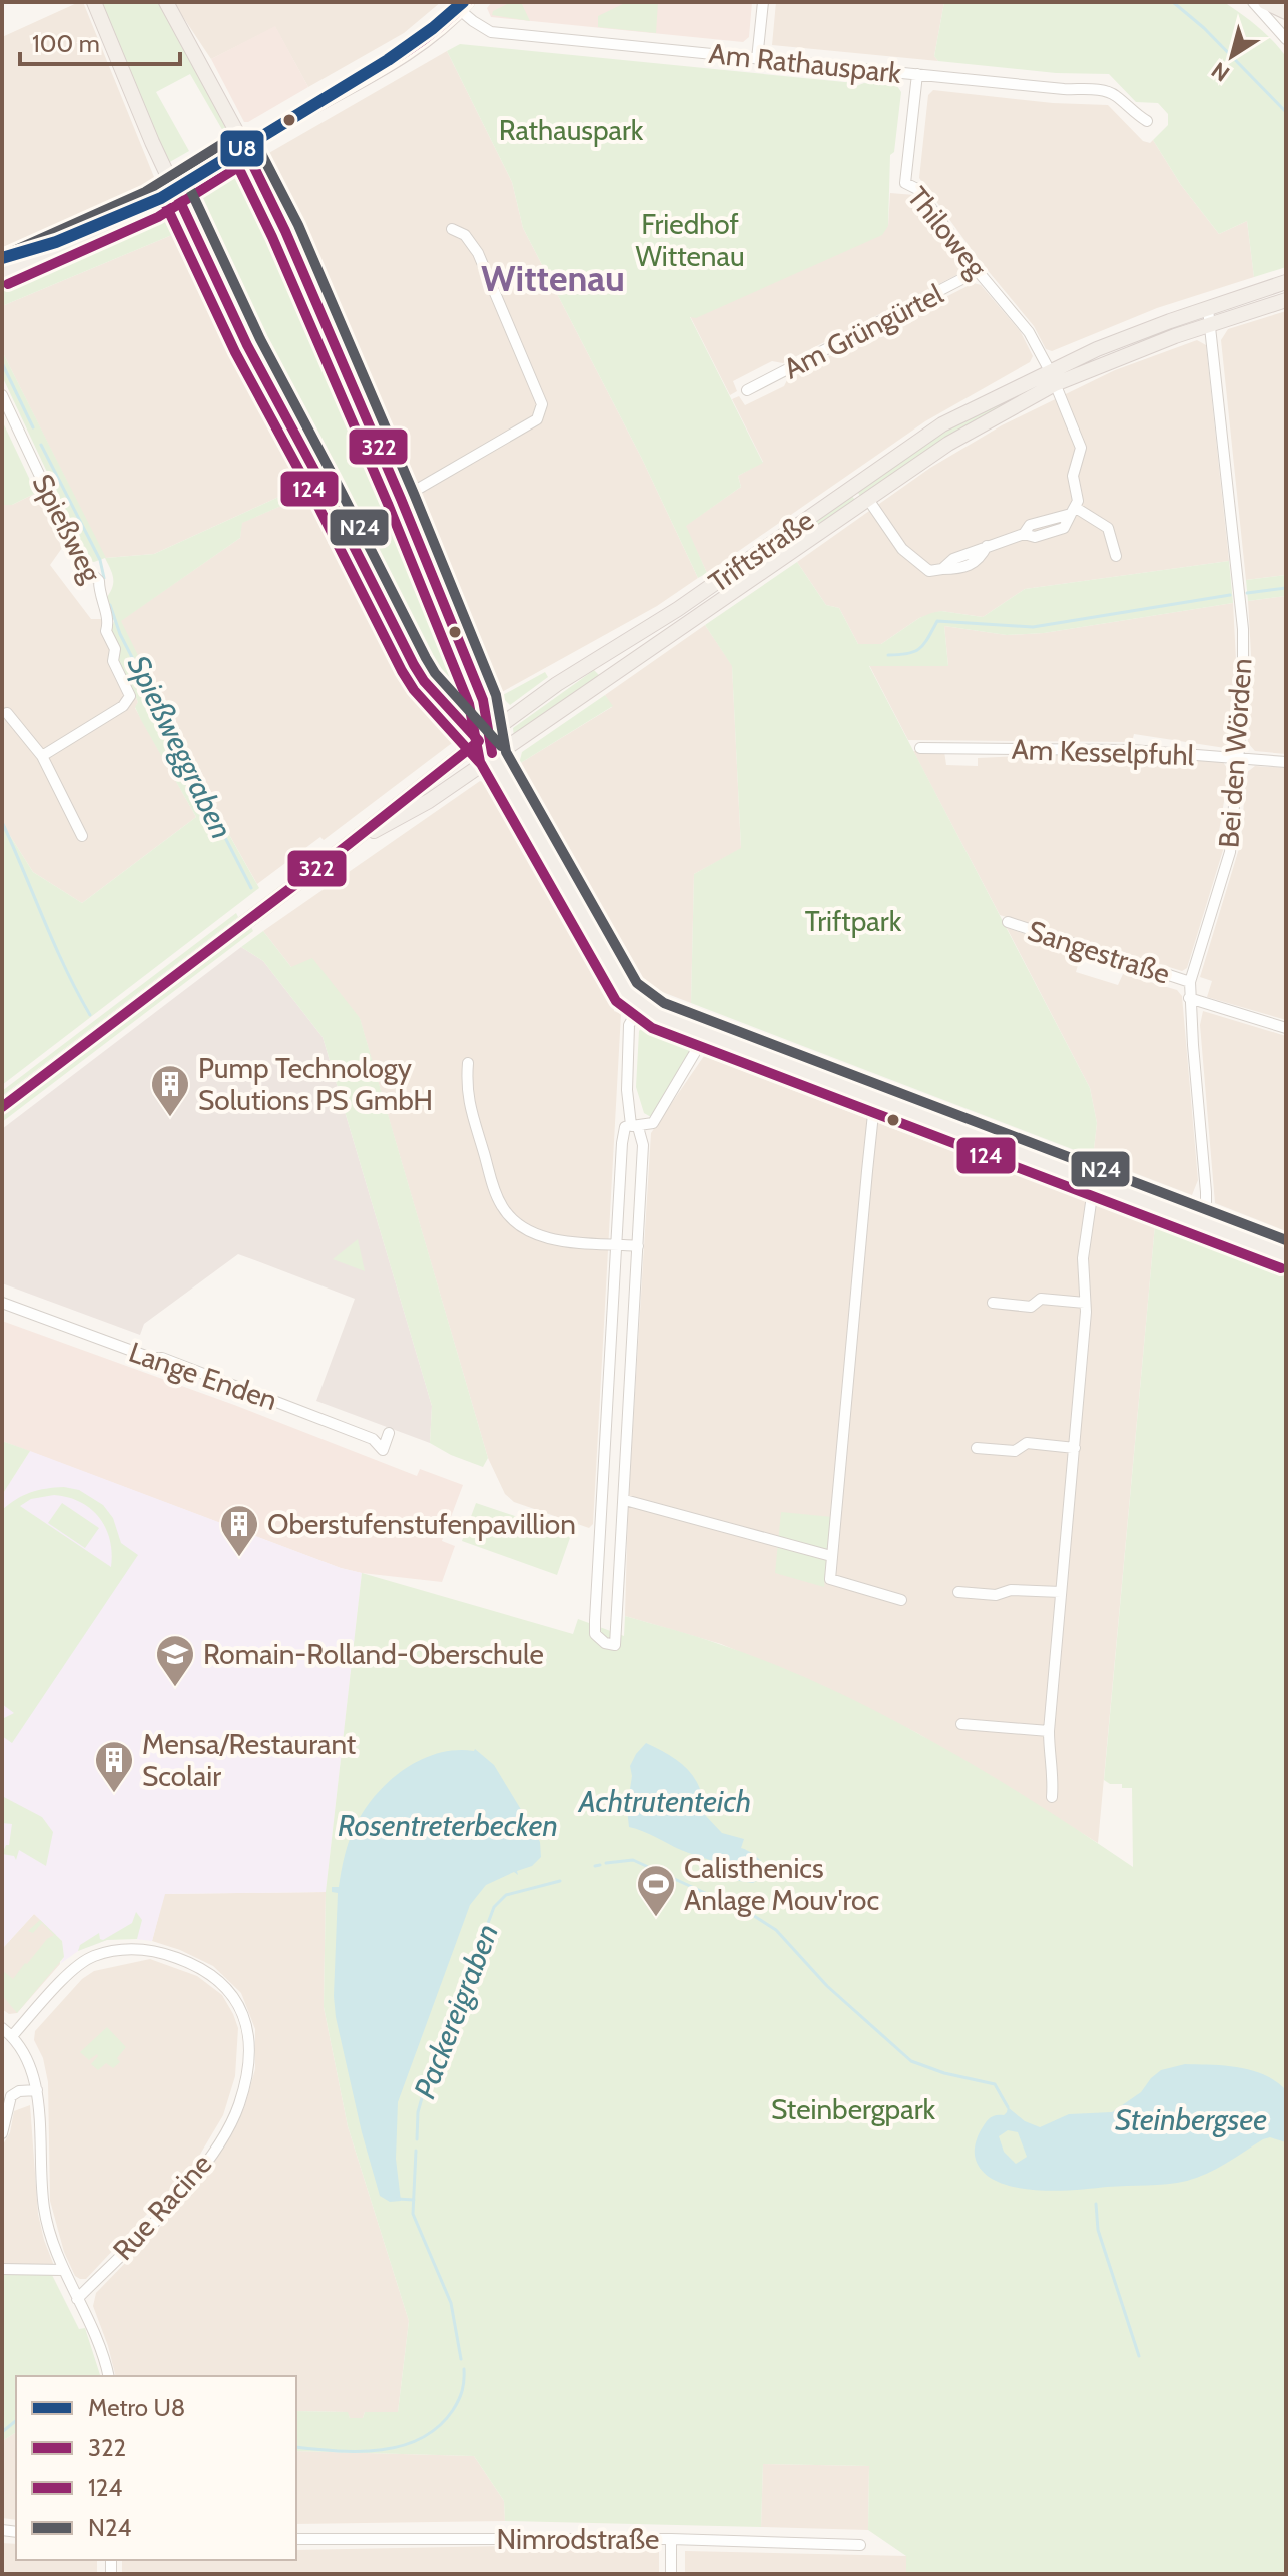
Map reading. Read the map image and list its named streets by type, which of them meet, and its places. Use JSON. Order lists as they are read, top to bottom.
{
  "streets": {
    "main road": ["Triftstraße"],
    "street": [
      "Am Rathauspark",
      "Thiloweg",
      "Am Grüngürtel",
      "Spießweg",
      "Am Kesselpfuhl",
      "Bei den Wörden",
      "Sangestraße",
      "Lange Enden",
      "Rue Racine",
      "Nimrodstraße"
    ]
  },
  "crossings": [
    ["Am Rathauspark", "Thiloweg"],
    ["Thiloweg", "Am Grüngürtel"],
    ["Thiloweg", "Triftstraße"],
    ["Triftstraße", "Bei den Wörden"],
    ["Am Kesselpfuhl", "Bei den Wörden"],
    ["Bei den Wörden", "Sangestraße"]
  ],
  "districts": ["Wittenau"],
  "water": [
    "Spießweggraben",
    "Achtrutenteich",
    "Rosentreterbecken",
    "Packereigraben",
    "Steinbergsee"
  ],
  "parks": [
    "Rathauspark",
    "Friedhof Wittenau",
    "Triftpark",
    "Steinbergpark"
  ],
  "places": {
    "building": ["Pump Technology Solutions PS GmbH", "Oberstufenstufenpavillion", "Mensa/Restaurant Scolair"],
    "school or university": ["Romain-Rolland-Oberschule"],
    "sports": ["Calisthenics Anlage Mouv'roc"]
  },
  "lines": [
    "metro line U8",
    "transit line 322",
    "transit line N24",
    "transit line 124"
  ],
  "legend": [
    "Metro U8",
    "322",
    "124",
    "N24"
  ],
  "scale_bar": "100 m",
  "north": "bottom left"
}
